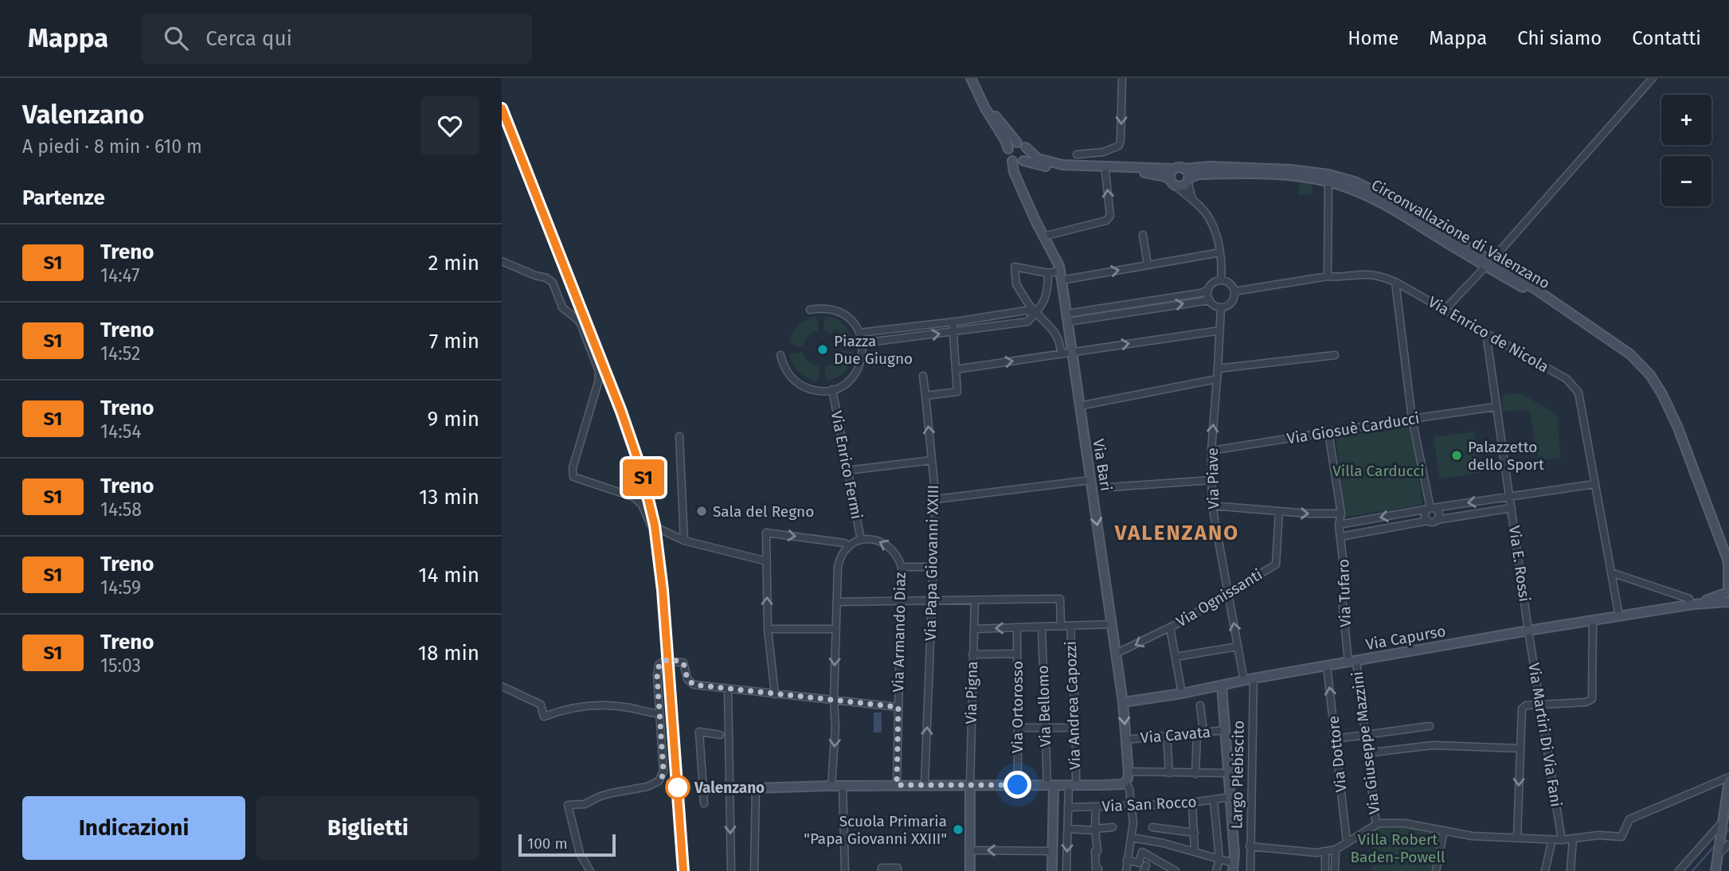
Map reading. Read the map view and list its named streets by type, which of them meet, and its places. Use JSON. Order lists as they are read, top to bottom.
{
  "streets": {
    "street": [
      "Circonvallazione di Valenzano",
      "Via Enrico de Nicola",
      "Via Giosuè Carducci",
      "Via Enrico Fermi",
      "Via Bari",
      "Via Piave",
      "Via Papa Giovanni XXIII",
      "Via E. Rossi",
      "Via Tufaro",
      "Via Ognissanti",
      "Via Armando Diaz",
      "Via Capurso",
      "Via Pigna",
      "Via Andrea Capozzi",
      "Via Bellomo",
      "Via Ortorosso",
      "Via Cavata",
      "Via Martiri Di Via Fani",
      "Via Giuseppe Mazzini",
      "Via Dottore",
      "Largo Plebiscito",
      "Via San Rocco"
    ]
  },
  "crossings": [
    ["Circonvallazione di Valenzano", "Via Capurso"],
    ["Via Enrico de Nicola", "Via Piave"],
    ["Via Enrico de Nicola", "Via E. Rossi"],
    ["Via Giosuè Carducci", "Via Piave"],
    ["Via Giosuè Carducci", "Via E. Rossi"],
    ["Via Enrico Fermi", "Via Armando Diaz"],
    ["Via Bari", "Via Ognissanti"],
    ["Via Bari", "Via Capurso"],
    ["Via Bari", "Via Cavata"],
    ["Via Piave", "Via Ognissanti"],
    ["Via Piave", "Via Capurso"],
    ["Via E. Rossi", "Via Capurso"],
    ["Via E. Rossi", "Via Martiri Di Via Fani"],
    ["Via Tufaro", "Via Capurso"],
    ["Via Tufaro", "Via Giuseppe Mazzini"],
    ["Via Capurso", "Via Martiri Di Via Fani"],
    ["Via Capurso", "Via Giuseppe Mazzini"],
    ["Via Capurso", "Via Dottore"],
    ["Via Capurso", "Largo Plebiscito"],
    ["Via Andrea Capozzi", "Via San Rocco"],
    ["Via Cavata", "Largo Plebiscito"],
    ["Largo Plebiscito", "Via San Rocco"]
  ],
  "one_way": ["Via Papa Giovanni XXIII", "Via Dottore"],
  "districts": ["VALENZANO"],
  "parks": ["Villa Carducci", "Villa Robert Baden-Powell"],
  "places": [
    "Piazza Due Giugno",
    "Palazzetto dello Sport",
    "Sala del Regno",
    "Valenzano",
    "Scuola Primaria \"Papa Giovanni XXIII\""
  ],
  "scale_bar": "100 m",
  "page": {
    "header": "Mappa",
    "search": "Cerca qui",
    "nav": [
      "Home",
      "Mappa",
      "Chi siamo",
      "Contatti"
    ],
    "heading": [
      ["Valenzano", "A piedi · 8 min · 610 m"],
      "Partenze"
    ],
    "on_map": "S1",
    "map_buttons": ["+", "−"],
    "list": [
      {
        "mark": "S1",
        "name": "Treno",
        "note": "14:47",
        "value": "2 min"
      },
      {
        "mark": "S1",
        "name": "Treno",
        "note": "14:52",
        "value": "7 min"
      },
      {
        "mark": "S1",
        "name": "Treno",
        "note": "14:54",
        "value": "9 min"
      },
      {
        "mark": "S1",
        "name": "Treno",
        "note": "14:58",
        "value": "13 min"
      },
      {
        "mark": "S1",
        "name": "Treno",
        "note": "14:59",
        "value": "14 min"
      },
      {
        "mark": "S1",
        "name": "Treno",
        "note": "15:03",
        "value": "18 min"
      }
    ],
    "buttons": ["Indicazioni", "Biglietti"],
    "scale": "100 m"
  }
}
